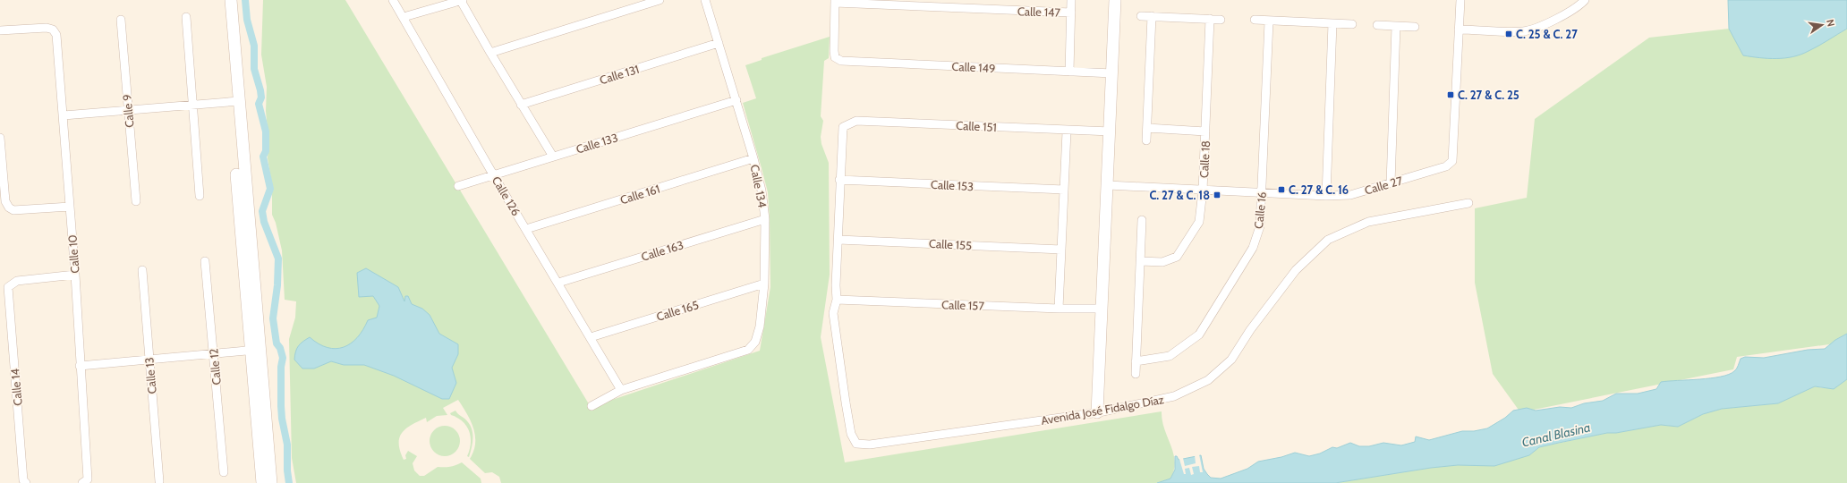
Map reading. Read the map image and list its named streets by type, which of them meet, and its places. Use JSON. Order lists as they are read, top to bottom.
{
  "streets": {
    "street": [
      "Calle 147",
      "Calle 149",
      "Calle 131",
      "Calle 9",
      "Calle 151",
      "Calle 133",
      "Calle 18",
      "Calle 153",
      "Calle 27",
      "Calle 134",
      "Calle 161",
      "Calle 126",
      "Calle 16",
      "Calle 155",
      "Calle 163",
      "Calle 10",
      "Calle 157",
      "Calle 165",
      "Calle 12",
      "Calle 13",
      "Calle 14",
      "Avenida José Fidalgo Díaz"
    ]
  },
  "crossings": [
    ["Calle 147", "Calle 149"],
    ["Calle 131", "Calle 134"],
    ["Calle 151", "Calle 153"],
    ["Calle 133", "Calle 134"],
    ["Calle 133", "Calle 126"],
    ["Calle 18", "Calle 27"],
    ["Calle 27", "Calle 16"],
    ["Calle 134", "Calle 161"],
    ["Calle 134", "Calle 126"],
    ["Calle 134", "Calle 163"],
    ["Calle 134", "Calle 165"],
    ["Calle 161", "Calle 126"],
    ["Calle 126", "Calle 163"],
    ["Calle 126", "Calle 165"],
    ["Calle 10", "Calle 14"],
    ["Calle 157", "Avenida José Fidalgo Díaz"]
  ],
  "water": ["Canal Blasina"],
  "places": {
    "transit": [
      "C. 25 & C. 27",
      "C. 27 & C. 25",
      "C. 27 & C. 16",
      "C. 27 & C. 18"
    ]
  },
  "north": "right"
}
